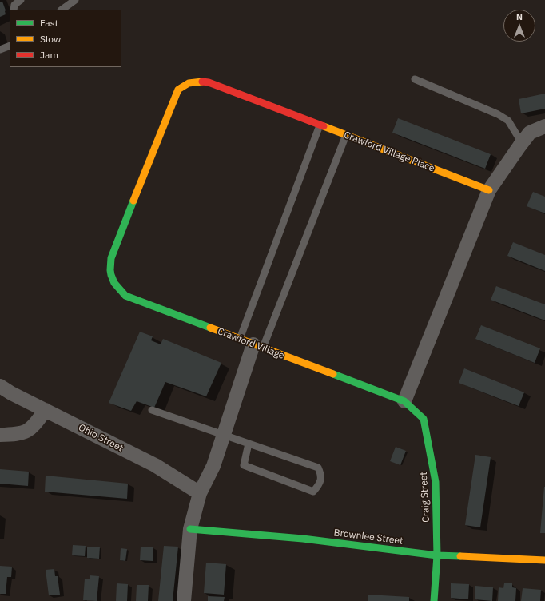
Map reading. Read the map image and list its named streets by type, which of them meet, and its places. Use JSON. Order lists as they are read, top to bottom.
{
  "streets": {
    "street": [
      "Crawford Village Place",
      "Crawford Village",
      "Ohio Street",
      "Craig Street",
      "Brownlee Street"
    ]
  },
  "crossings": [
    ["Crawford Village Place", "Crawford Village"],
    ["Crawford Village", "Craig Street"],
    ["Craig Street", "Brownlee Street"]
  ],
  "legend": ["Fast", "Slow", "Jam"],
  "north": "top"
}
